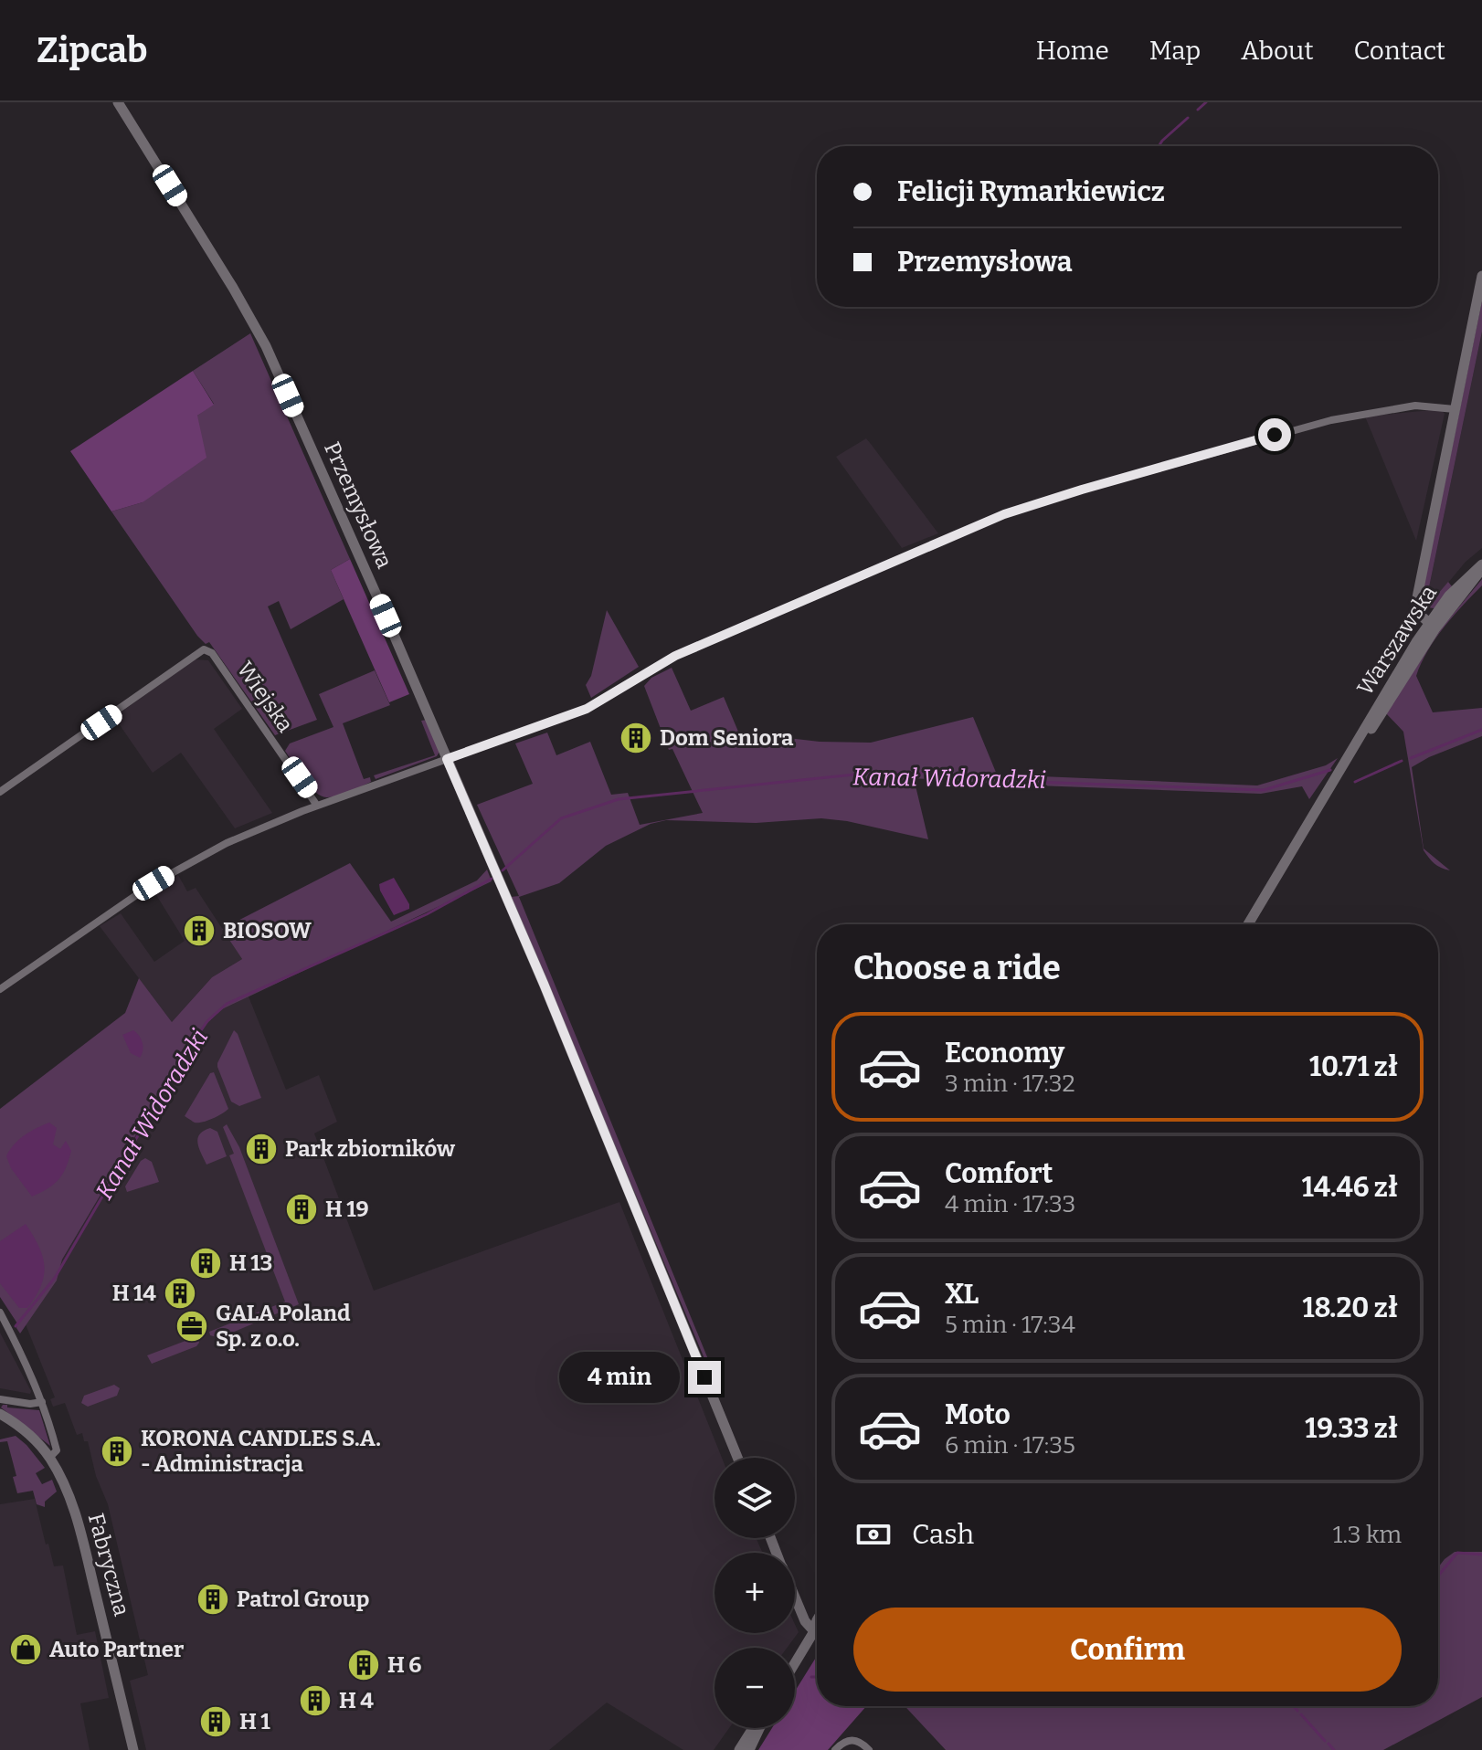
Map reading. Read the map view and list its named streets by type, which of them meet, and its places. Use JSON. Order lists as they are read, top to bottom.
{
  "streets": {
    "street": [
      "Przemysłowa",
      "Warszawska",
      "Wiejska",
      "Fabryczna"
    ]
  },
  "water": ["Kanał Widoradzki"],
  "places": {
    "building": [
      "Dom Seniora",
      "BIOSOW",
      "Park zbiorników",
      "H 19",
      "H 13",
      "H 14",
      "KORONA CANDLES S.A. - Administracja",
      "Patrol Group",
      "H 6",
      "H 4",
      "H 1"
    ],
    "office": ["GALA Poland Sp. z o.o."],
    "shop": ["Auto Partner"]
  },
  "page": {
    "header": "Zipcab",
    "nav": [
      "Home",
      "Map",
      "About",
      "Contact"
    ],
    "banner": ["Felicji Rymarkiewicz", "Przemysłowa"],
    "heading": "Choose a ride",
    "list": [
      {
        "name": "Economy",
        "note": "3 min · 17:32",
        "value": "10.71 zł"
      },
      {
        "name": "Comfort",
        "note": "4 min · 17:33",
        "value": "14.46 zł"
      },
      {
        "name": "XL",
        "note": "5 min · 17:34",
        "value": "18.20 zł"
      },
      {
        "name": "Moto",
        "note": "6 min · 17:35",
        "value": "19.33 zł"
      }
    ],
    "bubble": "4 min",
    "map_buttons": ["+", "−"],
    "pay": ["Cash", "1.3 km"],
    "buttons": "Confirm"
  }
}
